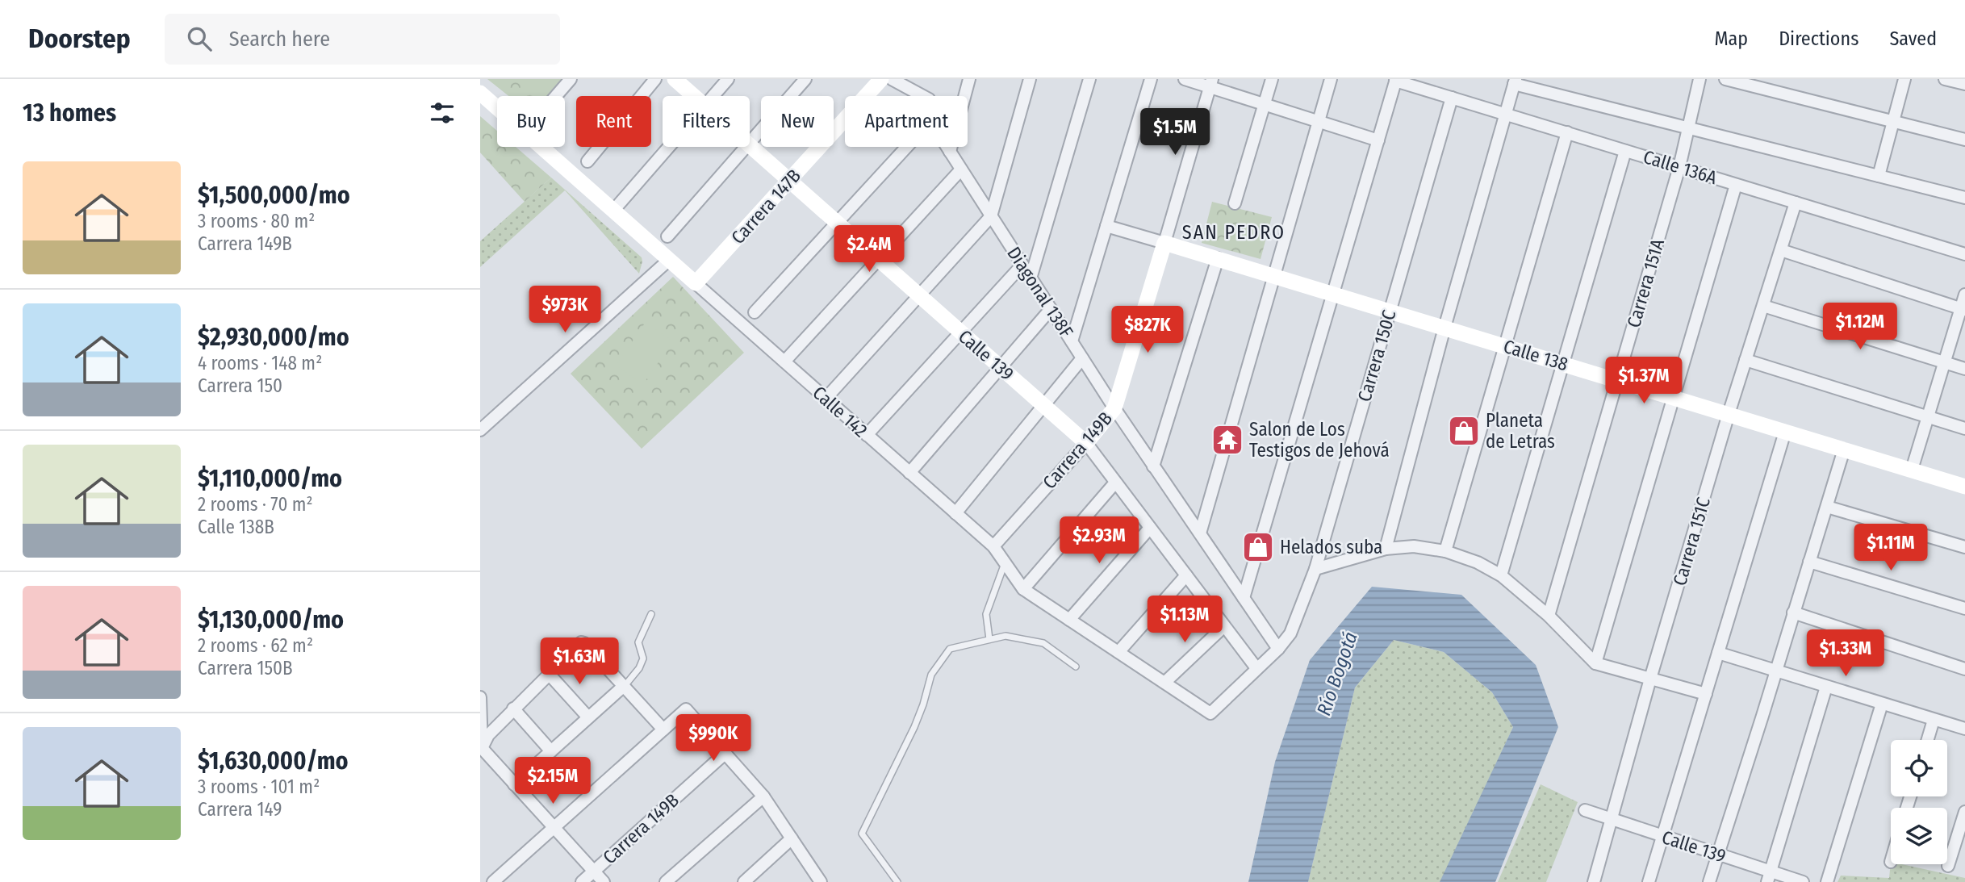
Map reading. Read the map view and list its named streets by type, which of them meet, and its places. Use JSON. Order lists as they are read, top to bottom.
{
  "streets": {
    "main road": [
      "Carrera 147B",
      "Calle 139",
      "Calle 138",
      "Calle 142",
      "Carrera 149B"
    ],
    "street": [
      "Calle 136A",
      "Carrera 151A",
      "Diagonal 138F",
      "Carrera 150C",
      "Carrera 151C"
    ]
  },
  "crossings": [
    ["Calle 136A", "Carrera 151A"],
    ["Calle 136A", "Carrera 150C"],
    ["Calle 136A", "Carrera 151C"],
    ["Carrera 147B", "Calle 139"],
    ["Carrera 147B", "Calle 142"],
    ["Carrera 151A", "Calle 138"],
    ["Diagonal 138F", "Carrera 150C"],
    ["Diagonal 138F", "Carrera 149B"],
    ["Calle 139", "Carrera 150C"],
    ["Calle 139", "Carrera 149B"],
    ["Calle 139", "Carrera 151C"],
    ["Calle 138", "Carrera 150C"],
    ["Calle 138", "Carrera 149B"],
    ["Calle 138", "Carrera 151C"],
    ["Carrera 150C", "Calle 142"],
    ["Calle 142", "Carrera 149B"]
  ],
  "districts": ["SAN PEDRO"],
  "water": ["Río Bogotá"],
  "places": {
    "shop": ["Planeta de Letras", "Helados suba"],
    "temple": ["Salon de Los Testigos de Jehová"]
  },
  "page": {
    "header": "Doorstep",
    "search": "Search here",
    "nav": ["Map", "Directions", "Saved"],
    "heading": "13 homes",
    "chip": [
      "Buy",
      "Rent",
      "Filters",
      "New",
      "Apartment"
    ],
    "price": [
      "$1.5M",
      "$2.4M",
      "$973K",
      "$1.12M",
      "$827K",
      "$1.37M",
      "$2.93M",
      "$1.11M",
      "$1.13M",
      "$1.33M",
      "$1.63M",
      "$990K",
      "$2.15M"
    ],
    "list": [
      {
        "name": "$1,500,000/mo",
        "note": "3 rooms · 80 m² · Carrera 149B"
      },
      {
        "name": "$2,930,000/mo",
        "note": "4 rooms · 148 m² · Carrera 150"
      },
      {
        "name": "$1,110,000/mo",
        "note": "2 rooms · 70 m² · Calle 138B"
      },
      {
        "name": "$1,130,000/mo",
        "note": "2 rooms · 62 m² · Carrera 150B"
      },
      {
        "name": "$1,630,000/mo",
        "note": "3 rooms · 101 m² · Carrera 149"
      }
    ]
  }
}
